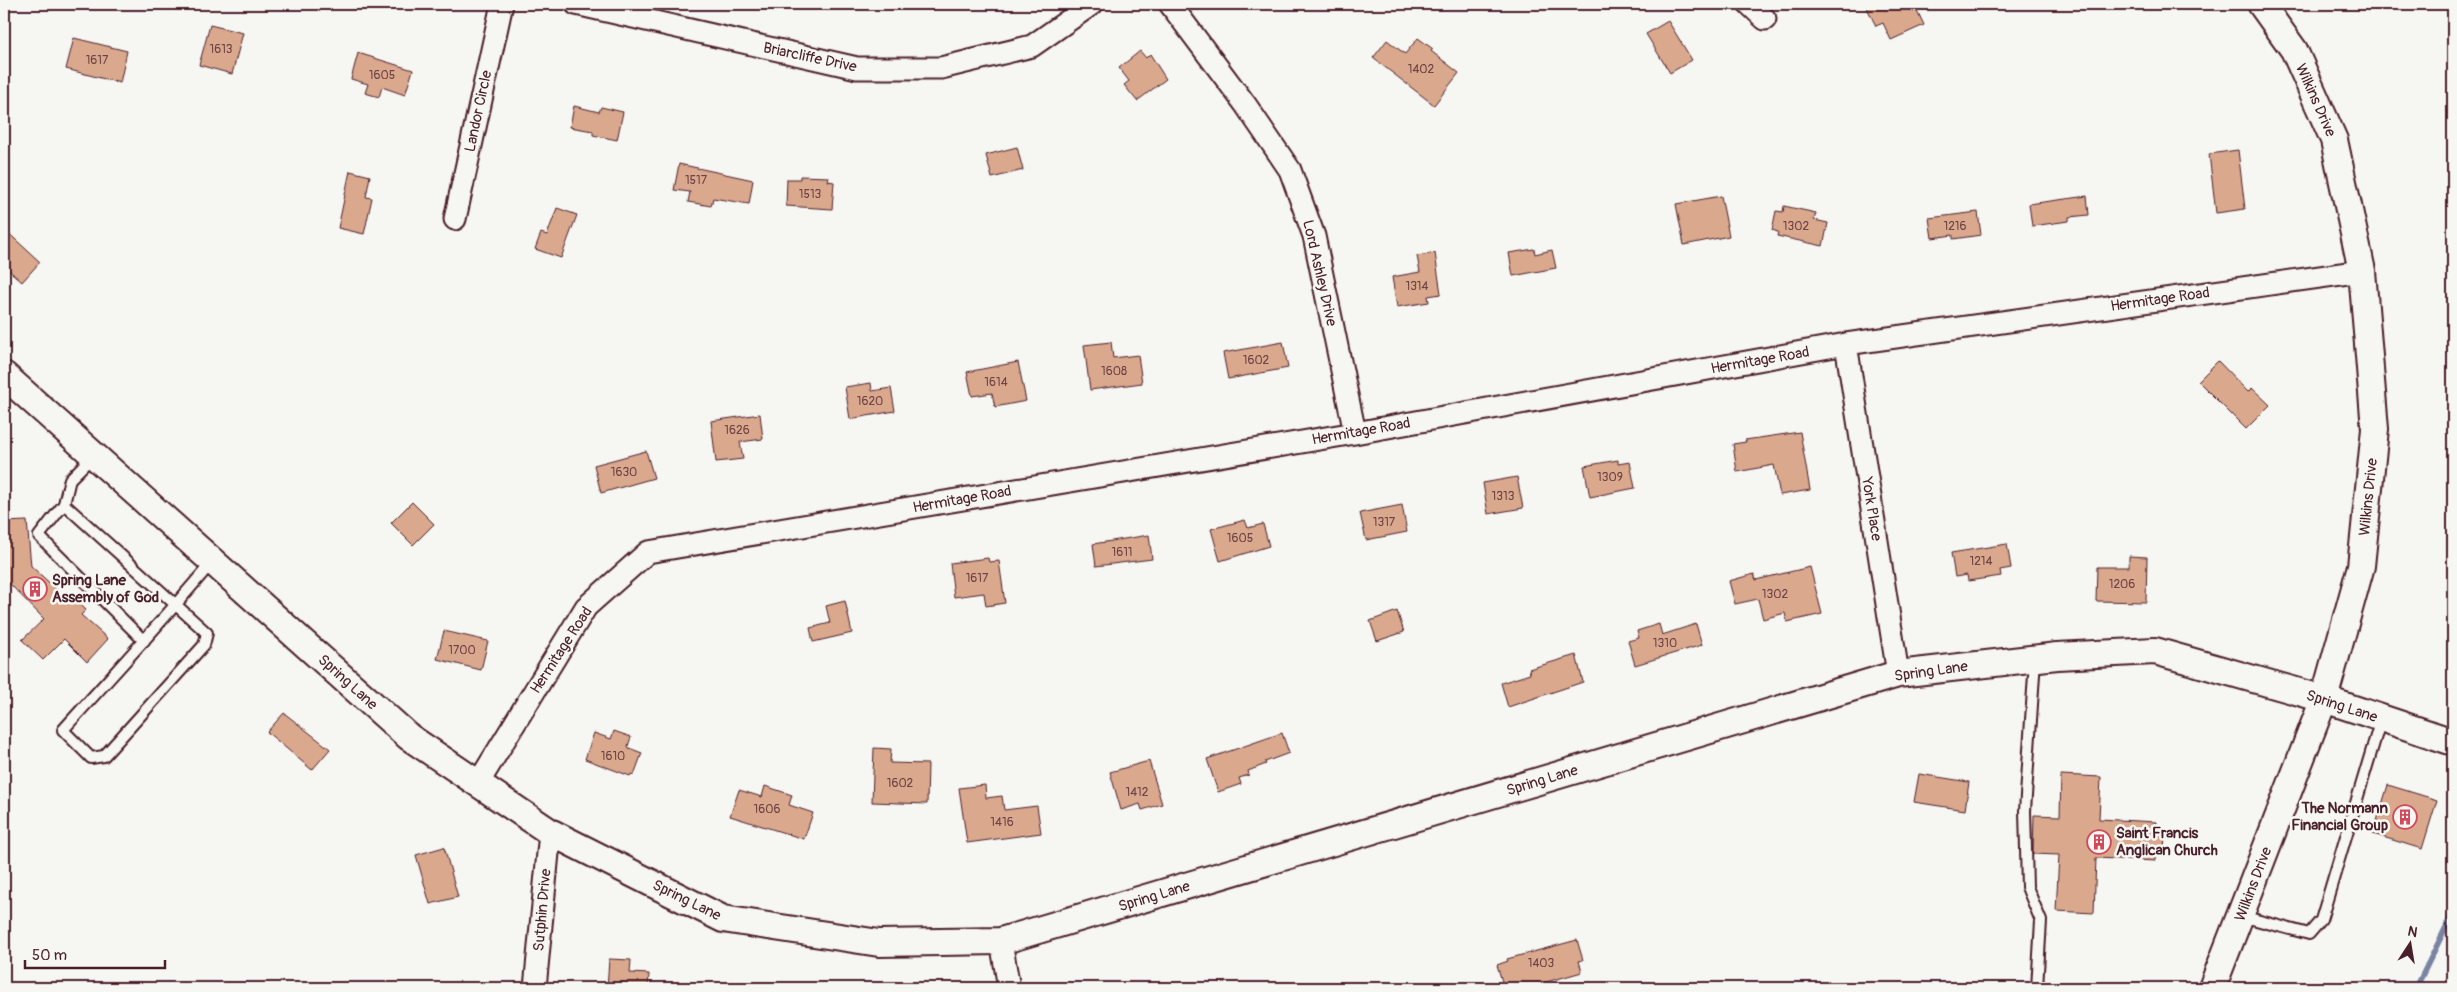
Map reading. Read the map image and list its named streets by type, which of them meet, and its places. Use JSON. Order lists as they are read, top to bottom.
{
  "streets": {
    "street": [
      "Briarcliffe Drive",
      "Wilkins Drive",
      "Landor Circle",
      "Lord Ashley Drive",
      "Hermitage Road",
      "York Place",
      "Spring Lane",
      "Sutphin Drive"
    ]
  },
  "crossings": [
    ["Wilkins Drive", "Hermitage Road"],
    ["Wilkins Drive", "Spring Lane"],
    ["Lord Ashley Drive", "Hermitage Road"],
    ["Hermitage Road", "York Place"],
    ["Hermitage Road", "Spring Lane"],
    ["York Place", "Spring Lane"],
    ["Spring Lane", "Sutphin Drive"]
  ],
  "places": {
    "building": ["Spring Lane Assembly of God", "The Normann Financial Group", "Saint Francis Anglican Church"]
  },
  "house_numbers": [
    "1613",
    "1617",
    "1402",
    "1605",
    "1517",
    "1513",
    "1302",
    "1216",
    "1314",
    "1602",
    "1608",
    "1614",
    "1620",
    "1626",
    "1630",
    "1309",
    "1313",
    "1317",
    "1605",
    "1611",
    "1214",
    "1617",
    "1206",
    "1302",
    "1310",
    "1700",
    "1610",
    "1602",
    "1412",
    "1606",
    "1416",
    "1403"
  ],
  "scale_bar": "50 m",
  "north": "top"
}
